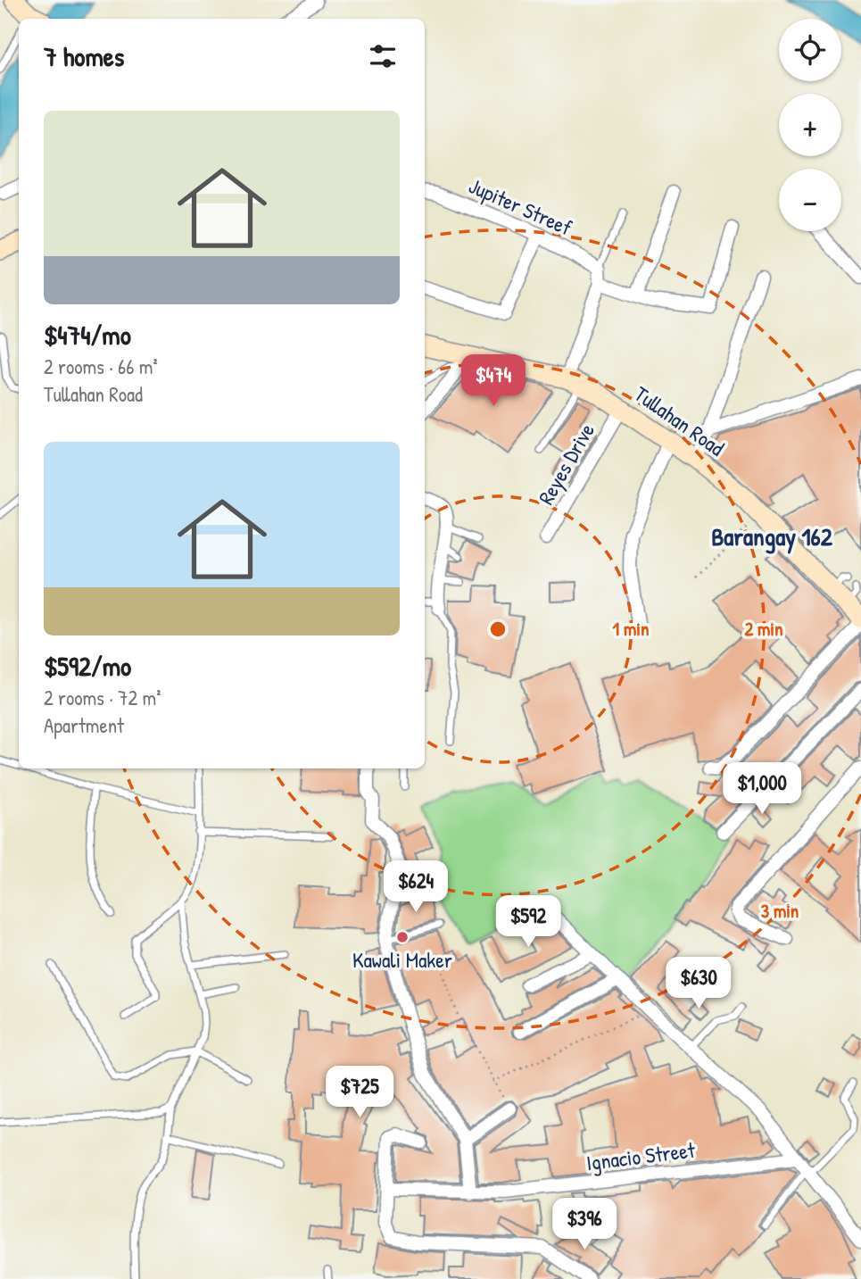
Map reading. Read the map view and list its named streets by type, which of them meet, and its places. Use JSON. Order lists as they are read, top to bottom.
{
  "streets": {
    "main road": ["Tullahan Road"],
    "street": ["Jupiter Streef", "Reyes Drive", "Ignacio Street"]
  },
  "crossings": [
    ["Tullahan Road", "Reyes Drive"]
  ],
  "districts": ["Barangay 162"],
  "places": ["Kawali Maker"],
  "page": {
    "map_buttons": ["+", "−"],
    "heading": "7 homes",
    "list": [
      {
        "name": "$474/mo",
        "note": "2 rooms · 66 m² · Tullahan Road"
      },
      {
        "name": "$592/mo",
        "note": "2 rooms · 72 m² · Apartment"
      }
    ],
    "price": [
      "$474",
      "$1,000",
      "$624",
      "$592",
      "$630",
      "$725",
      "$396"
    ]
  },
  "rings": ["1 min", "2 min", "3 min"]
}
